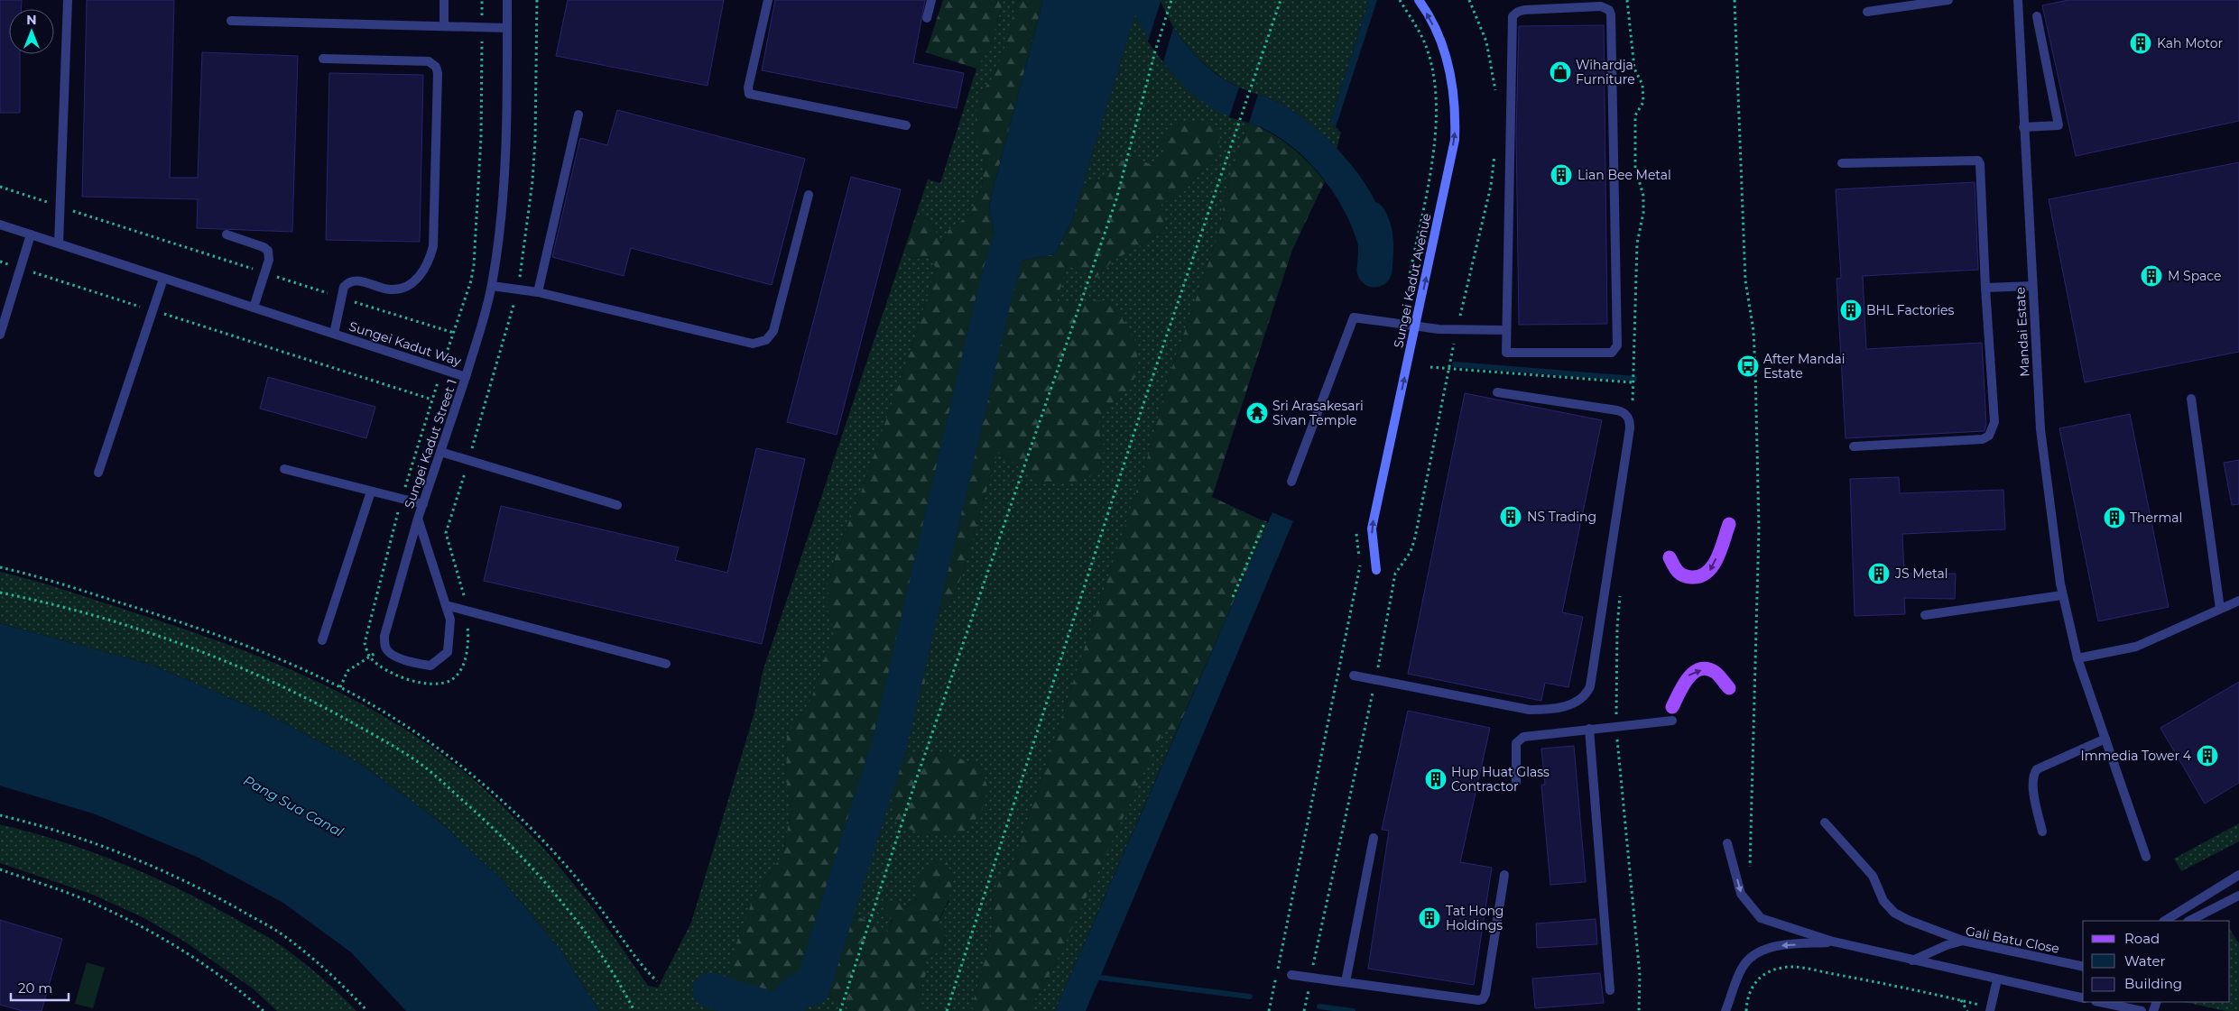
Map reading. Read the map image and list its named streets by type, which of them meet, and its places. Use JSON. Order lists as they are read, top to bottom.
{
  "streets": {
    "street": [
      "Sungei Kadut Avenue",
      "Mandai Estate",
      "Sungei Kadut Way",
      "Sungei Kadut Street 1",
      "Gali Batu Close"
    ]
  },
  "crossings": [
    ["Sungei Kadut Way", "Sungei Kadut Street 1"]
  ],
  "one_way": ["Sungei Kadut Avenue"],
  "water": ["Pang Sua Canal"],
  "places": {
    "building": [
      "Kah Motor",
      "Lian Bee Metal",
      "M Space",
      "BHL Factories",
      "NS Trading",
      "Thermal",
      "JS Metal",
      "Immedia Tower 4",
      "Hup Huat Glass Contractor",
      "Tat Hong Holdings"
    ],
    "shop": ["Wihardja Furniture"],
    "bus stop": ["After Mandai Estate"],
    "temple": ["Sri Arasakesari Sivan Temple"]
  },
  "legend": ["Road", "Water", "Building"],
  "scale_bar": "20 m",
  "north": "top"
}
